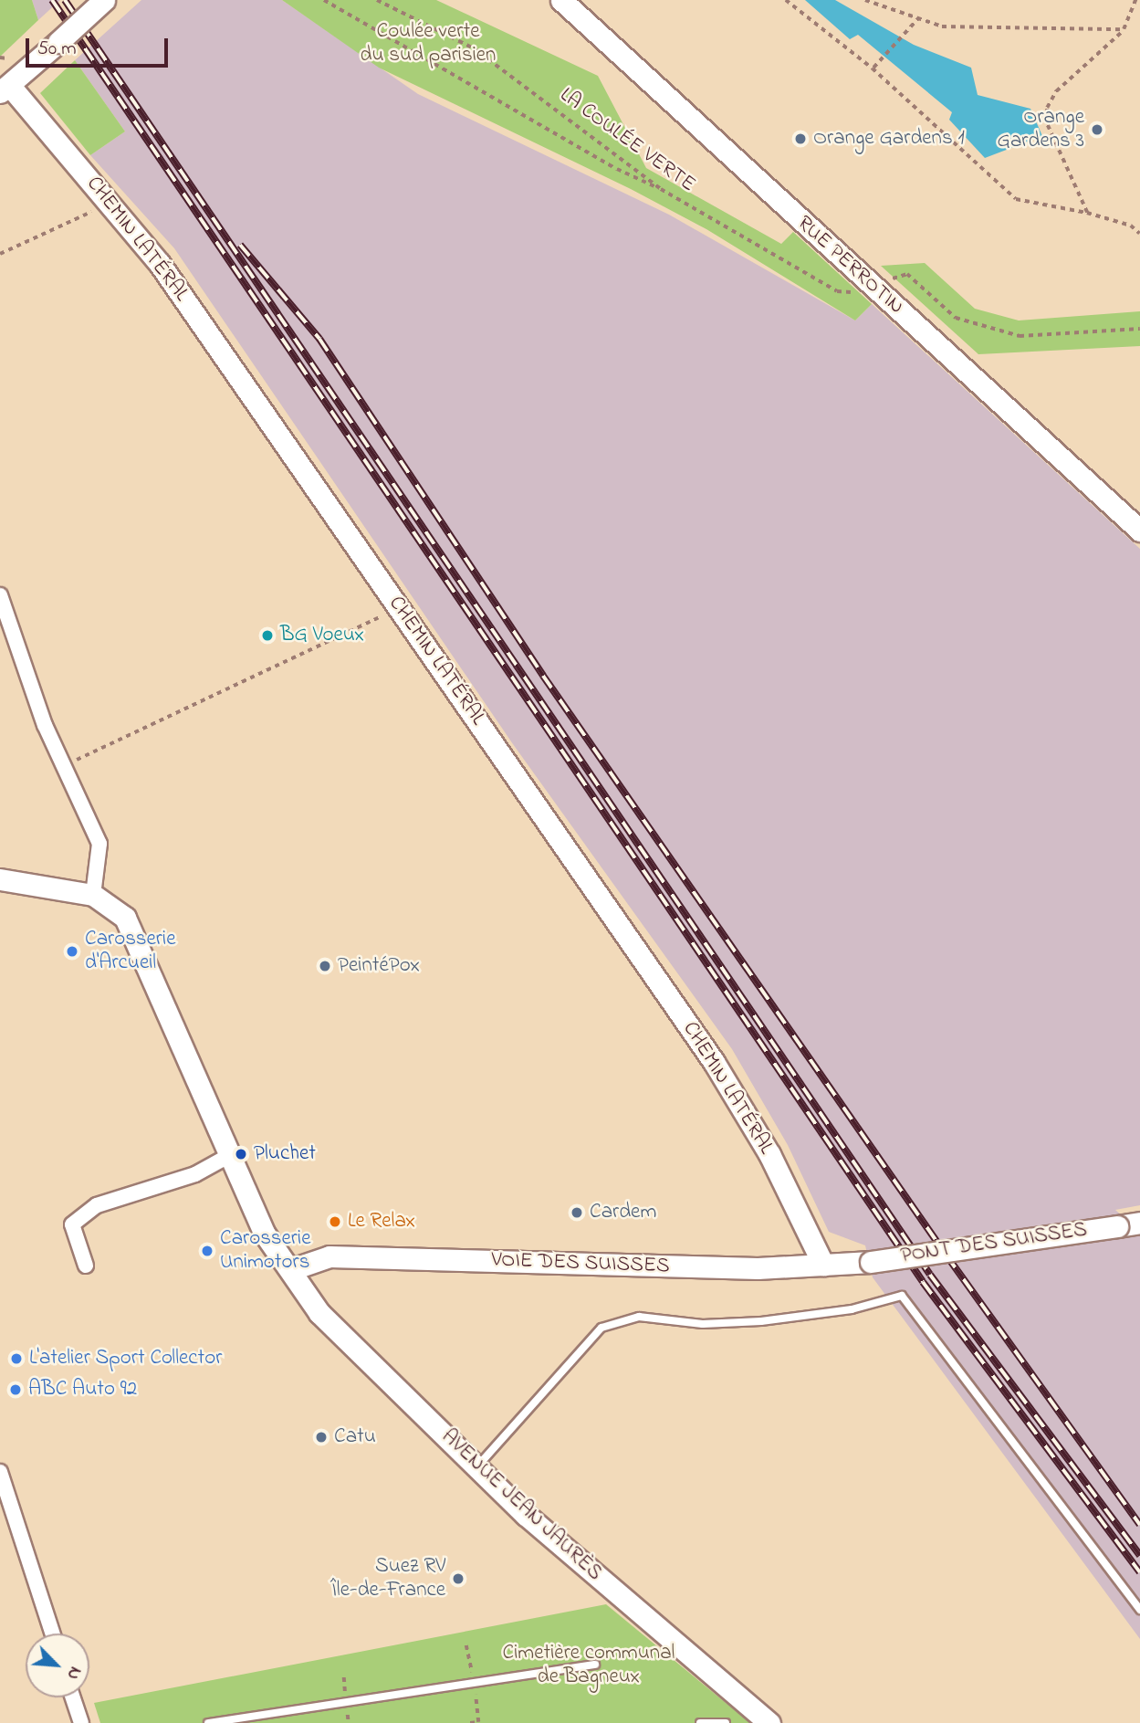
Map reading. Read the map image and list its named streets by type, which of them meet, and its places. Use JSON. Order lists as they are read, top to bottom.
{
  "streets": {
    "street": [
      "CHEMIN LATÉRAL",
      "RUE PERROTIN",
      "PONT DES SUISSES",
      "VOIE DES SUISSES",
      "AVENUE JEAN JAURÈS"
    ],
    "path": ["LA COULÉE VERTE"]
  },
  "crossings": [
    ["CHEMIN LATÉRAL", "VOIE DES SUISSES"],
    ["PONT DES SUISSES", "VOIE DES SUISSES"],
    ["VOIE DES SUISSES", "AVENUE JEAN JAURÈS"]
  ],
  "parks": ["Coulée verte du sud parisien", "Cimetière communal de Bagneux"],
  "places": [
    "Orange Gardens 3",
    "Orange Gardens 1",
    "BG Voeux",
    "Carosserie d'Arcueil",
    "PeintéPox",
    "Pluchet",
    "Cardem",
    "Le Relax",
    "Carosserie Unimotors",
    "L'atelier Sport Collector",
    "ABC Auto 92",
    "Catu",
    "Suez RV Île-de-France"
  ],
  "scale_bar": "50 m",
  "north": "bottom right"
}
